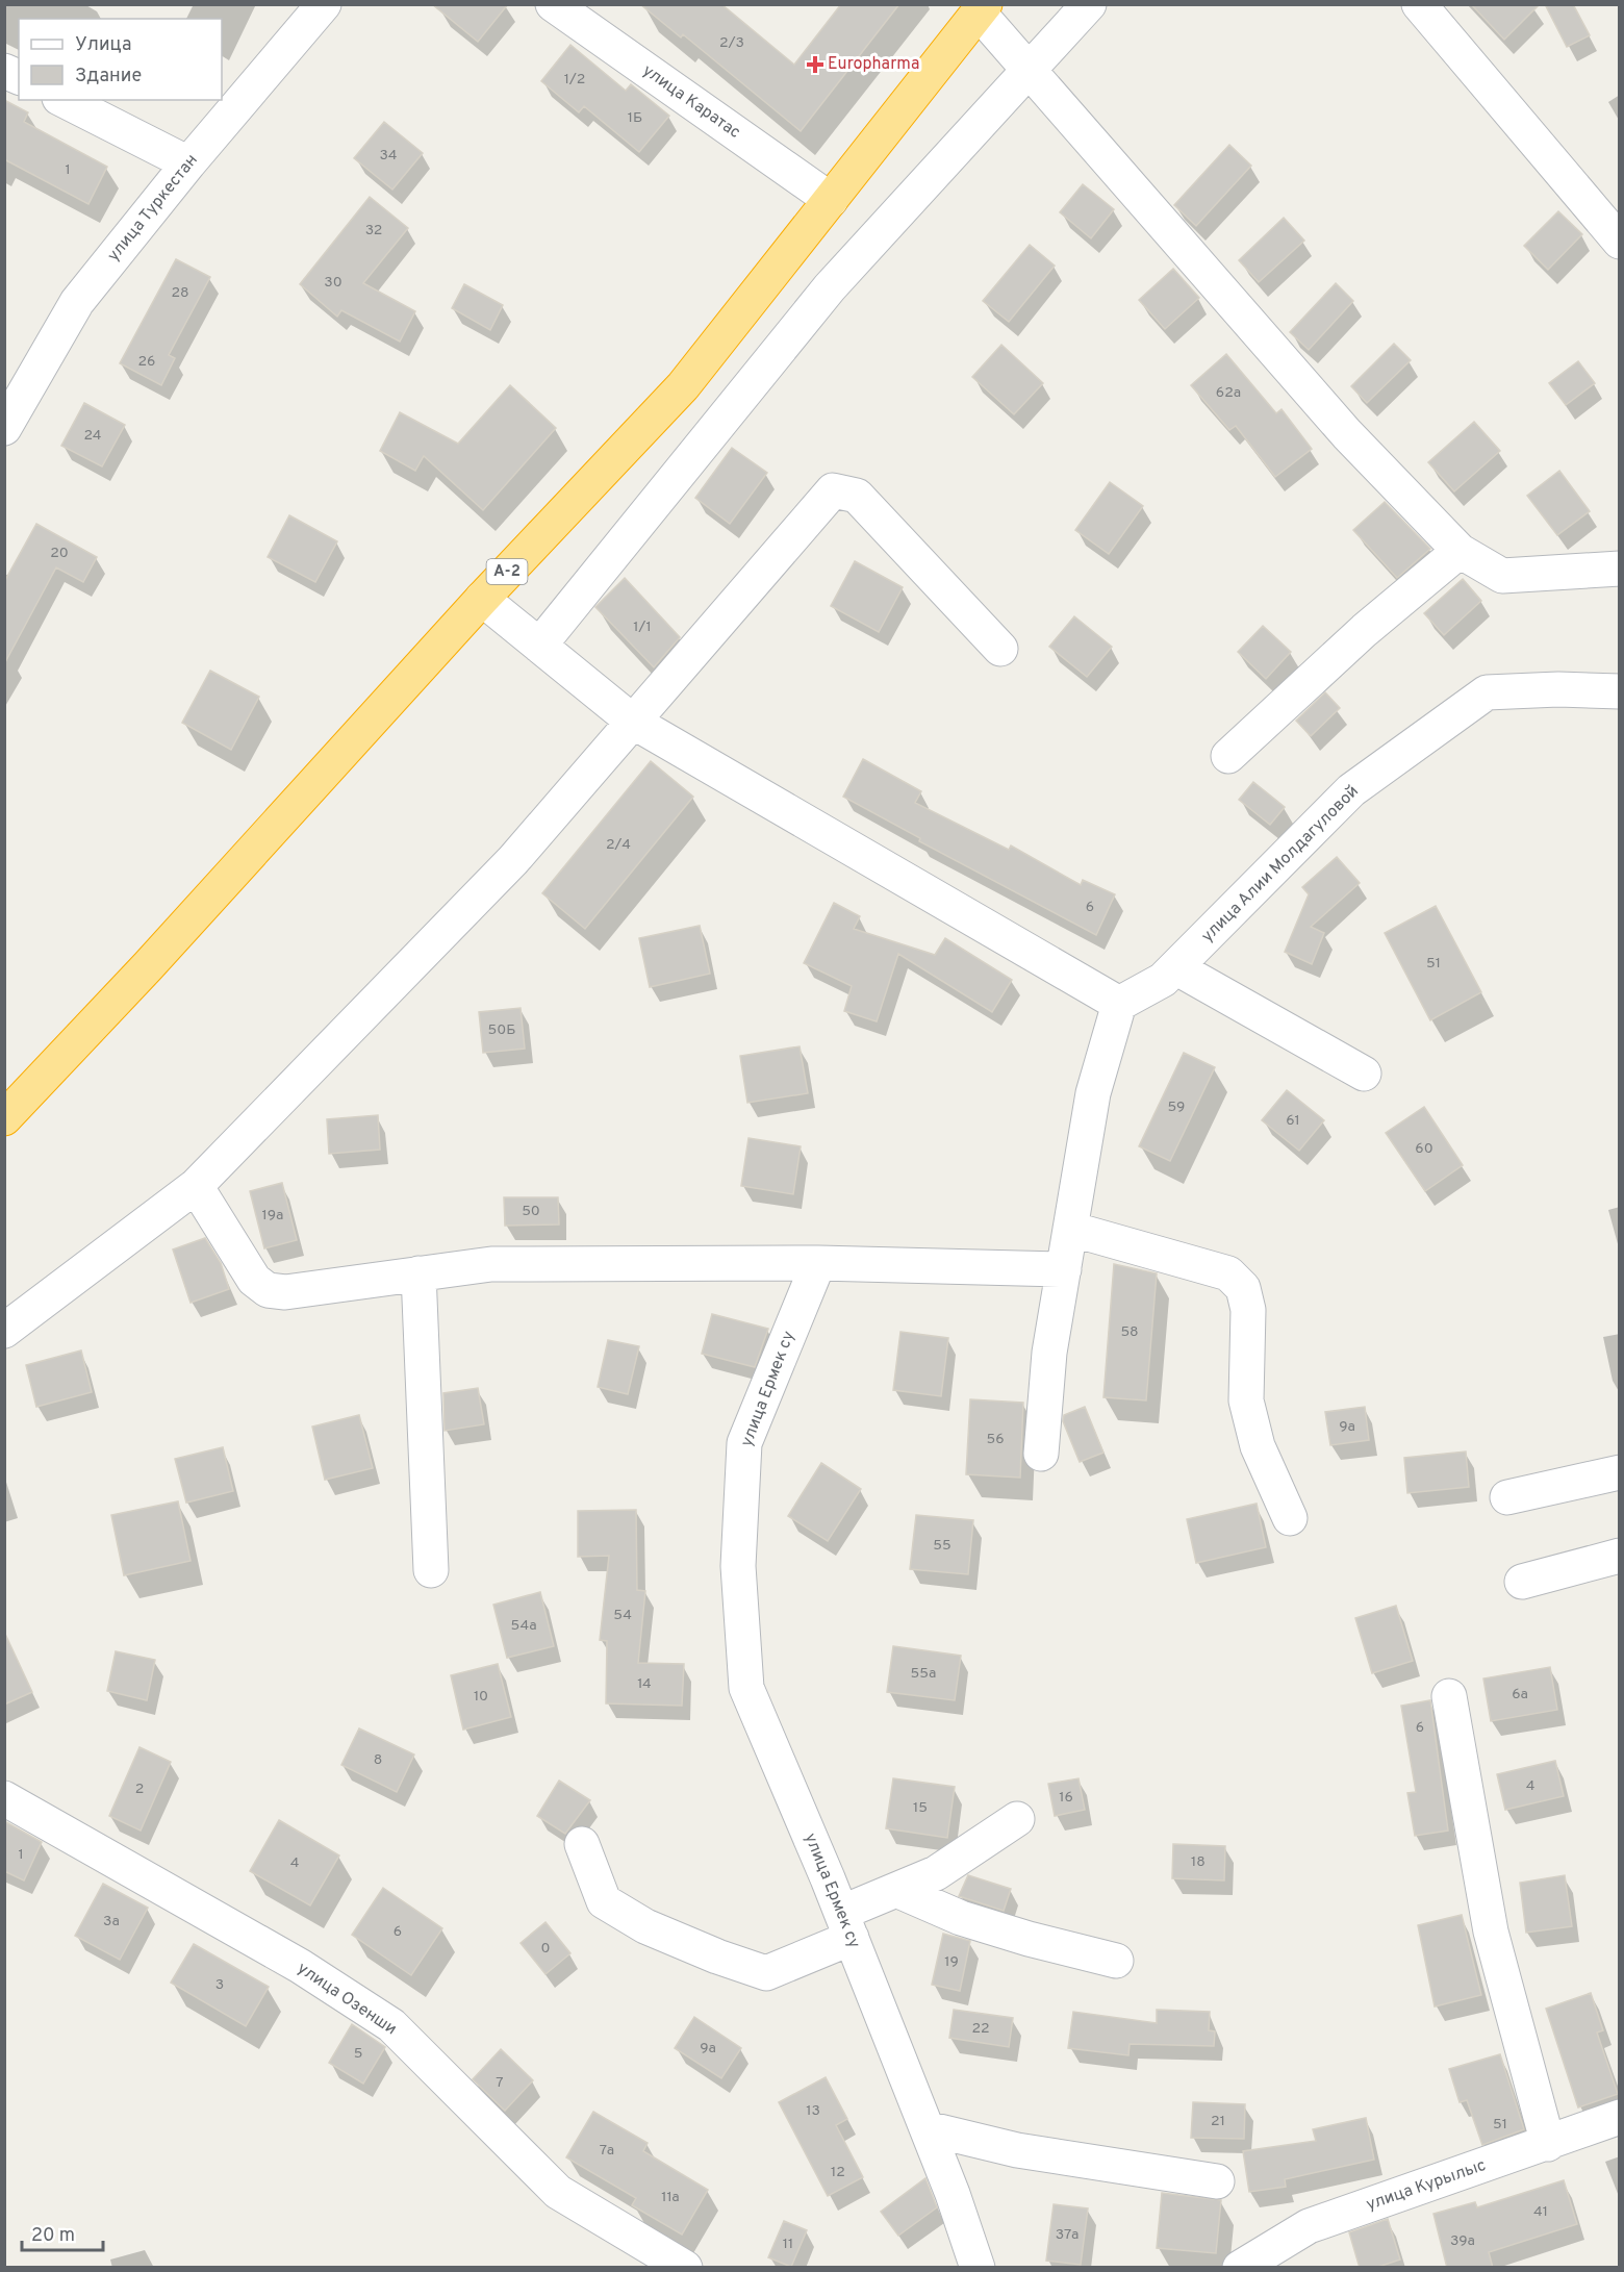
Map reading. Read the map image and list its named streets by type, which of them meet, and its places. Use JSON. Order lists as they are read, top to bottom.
{
  "streets": {
    "highway": ["A-2"],
    "street": [
      "улица Каратас",
      "улица Туркестан",
      "улица Алии Молдагуловой",
      "улица Ермек су",
      "улица Озенши",
      "улица Курылыс"
    ]
  },
  "crossings": [
    ["улица Каратас", "A-2"]
  ],
  "places": {
    "health": ["Europharma"]
  },
  "house_numbers": [
    "2/3",
    "1/2",
    "1Б",
    "34",
    "1",
    "32",
    "30",
    "28",
    "26",
    "62а",
    "24",
    "20",
    "1/1",
    "2/4",
    "6",
    "51",
    "50Б",
    "59",
    "61",
    "60",
    "50",
    "19а",
    "58",
    "9а",
    "56",
    "55",
    "54",
    "54а",
    "55а",
    "14",
    "6а",
    "10",
    "6",
    "8",
    "4",
    "2",
    "16",
    "15",
    "1",
    "18",
    "4",
    "3а",
    "6",
    "0",
    "19",
    "3",
    "22",
    "9а",
    "5",
    "7",
    "13",
    "21",
    "51",
    "7а",
    "12",
    "11а",
    "41",
    "37а",
    "39а",
    "11"
  ],
  "legend": ["Улица", "Здание"],
  "scale_bar": "20 m"
}
